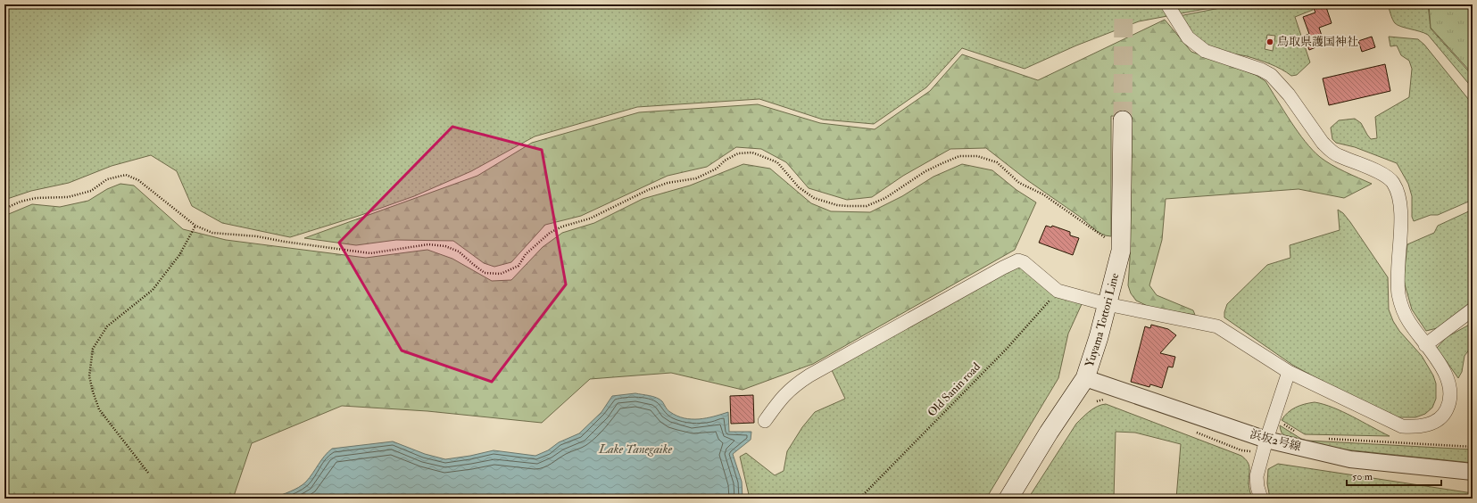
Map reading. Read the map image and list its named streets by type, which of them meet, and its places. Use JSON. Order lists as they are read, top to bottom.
{
  "streets": {
    "main road": ["Yuyama Tottori Line"],
    "street": ["浜坂2号線"],
    "path": ["Old Sanin road"]
  },
  "crossings": [
    ["Yuyama Tottori Line", "浜坂2号線"]
  ],
  "water": ["Lake Tanegaike"],
  "places": ["鳥取県護国神社"],
  "scale_bar": "50 m"
}
